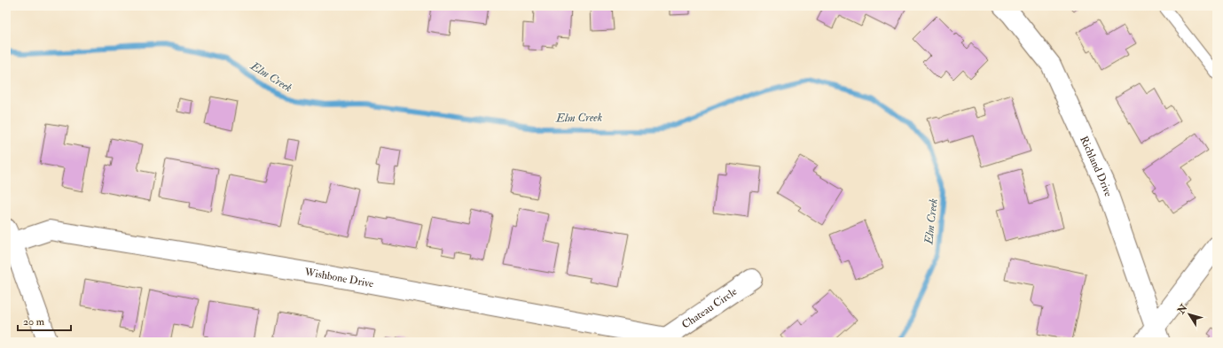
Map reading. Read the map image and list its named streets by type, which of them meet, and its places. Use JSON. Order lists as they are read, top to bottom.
{
  "streets": {
    "street": ["Richland Drive", "Wishbone Drive", "Chateau Circle"]
  },
  "crossings": [
    ["Wishbone Drive", "Chateau Circle"]
  ],
  "water": ["Elm Creek"],
  "scale_bar": "20 m",
  "north": "top left"
}
